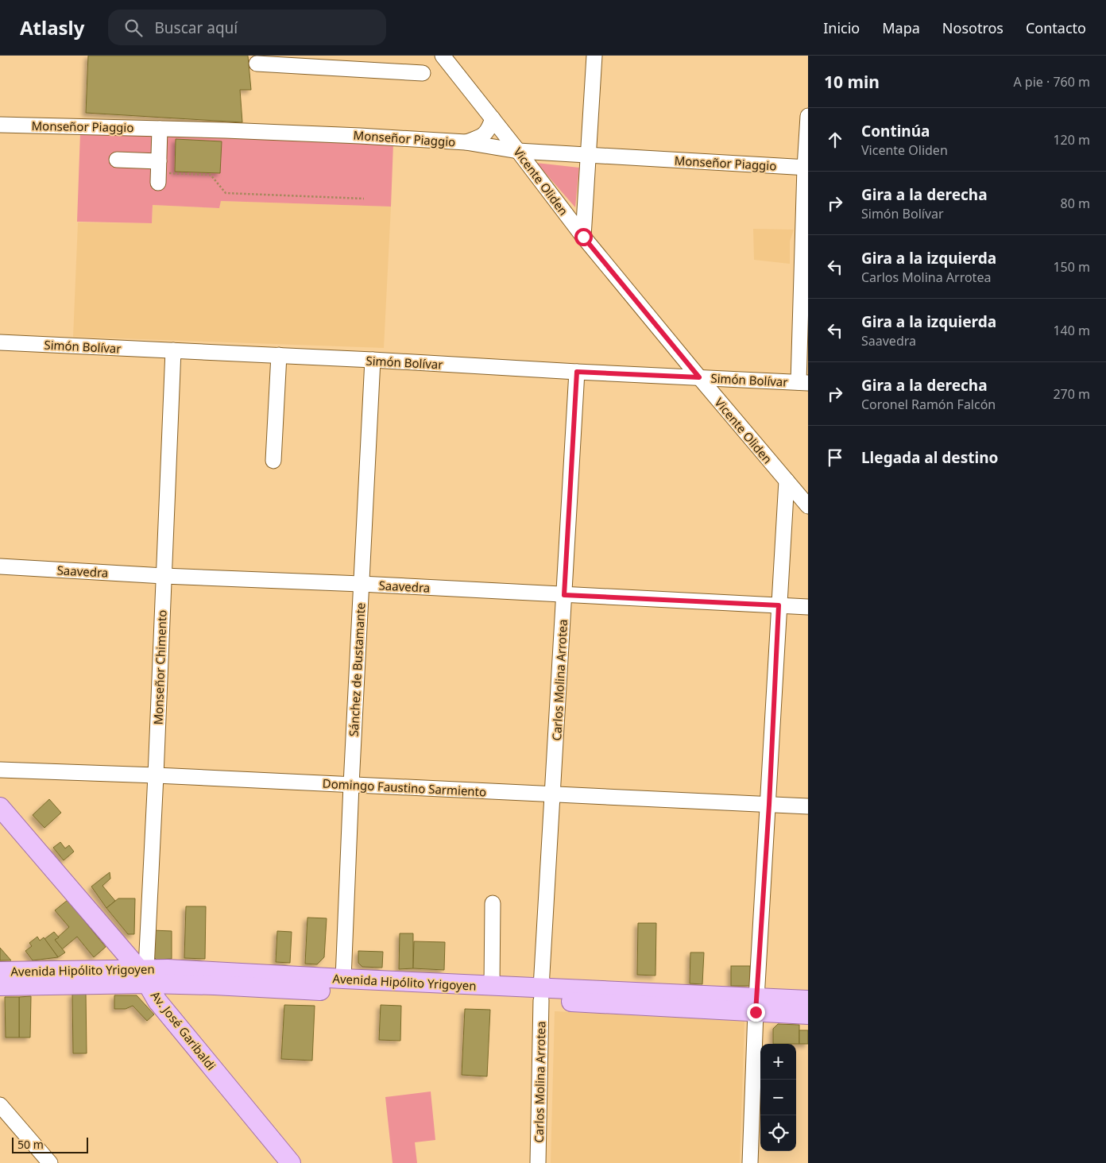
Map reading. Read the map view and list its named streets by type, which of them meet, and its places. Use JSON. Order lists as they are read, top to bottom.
{
  "streets": {
    "main road": ["Avenida Hipólito Yrigoyen", "Av. José Garibaldi"],
    "street": [
      "Monseñor Piaggio",
      "Vicente Oliden",
      "Simón Bolívar",
      "Saavedra",
      "Monseñor Chimento",
      "Sánchez de Bustamante",
      "Carlos Molina Arrotea",
      "Domingo Faustino Sarmiento"
    ]
  },
  "crossings": [
    ["Monseñor Piaggio", "Vicente Oliden"],
    ["Vicente Oliden", "Simón Bolívar"],
    ["Simón Bolívar", "Monseñor Chimento"],
    ["Simón Bolívar", "Sánchez de Bustamante"],
    ["Simón Bolívar", "Carlos Molina Arrotea"],
    ["Saavedra", "Monseñor Chimento"],
    ["Saavedra", "Sánchez de Bustamante"],
    ["Saavedra", "Carlos Molina Arrotea"],
    ["Monseñor Chimento", "Domingo Faustino Sarmiento"],
    ["Monseñor Chimento", "Avenida Hipólito Yrigoyen"],
    ["Monseñor Chimento", "Av. José Garibaldi"],
    ["Sánchez de Bustamante", "Domingo Faustino Sarmiento"],
    ["Sánchez de Bustamante", "Avenida Hipólito Yrigoyen"],
    ["Carlos Molina Arrotea", "Domingo Faustino Sarmiento"],
    ["Carlos Molina Arrotea", "Avenida Hipólito Yrigoyen"],
    ["Avenida Hipólito Yrigoyen", "Av. José Garibaldi"]
  ],
  "scale_bar": "50 m",
  "page": {
    "header": "Atlasly",
    "search": "Buscar aquí",
    "nav": [
      "Inicio",
      "Mapa",
      "Nosotros",
      "Contacto"
    ],
    "heading": ["10 min", "A pie · 760 m"],
    "list": [
      ["Continúa", "Vicente Oliden", "120 m"],
      ["Gira a la derecha", "Simón Bolívar", "80 m"],
      ["Gira a la izquierda", "Carlos Molina Arrotea", "150 m"],
      ["Gira a la izquierda", "Saavedra", "140 m"],
      ["Gira a la derecha", "Coronel Ramón Falcón", "270 m"],
      "Llegada al destino"
    ],
    "map_buttons": ["+", "−"],
    "scale": "50 m"
  }
}
